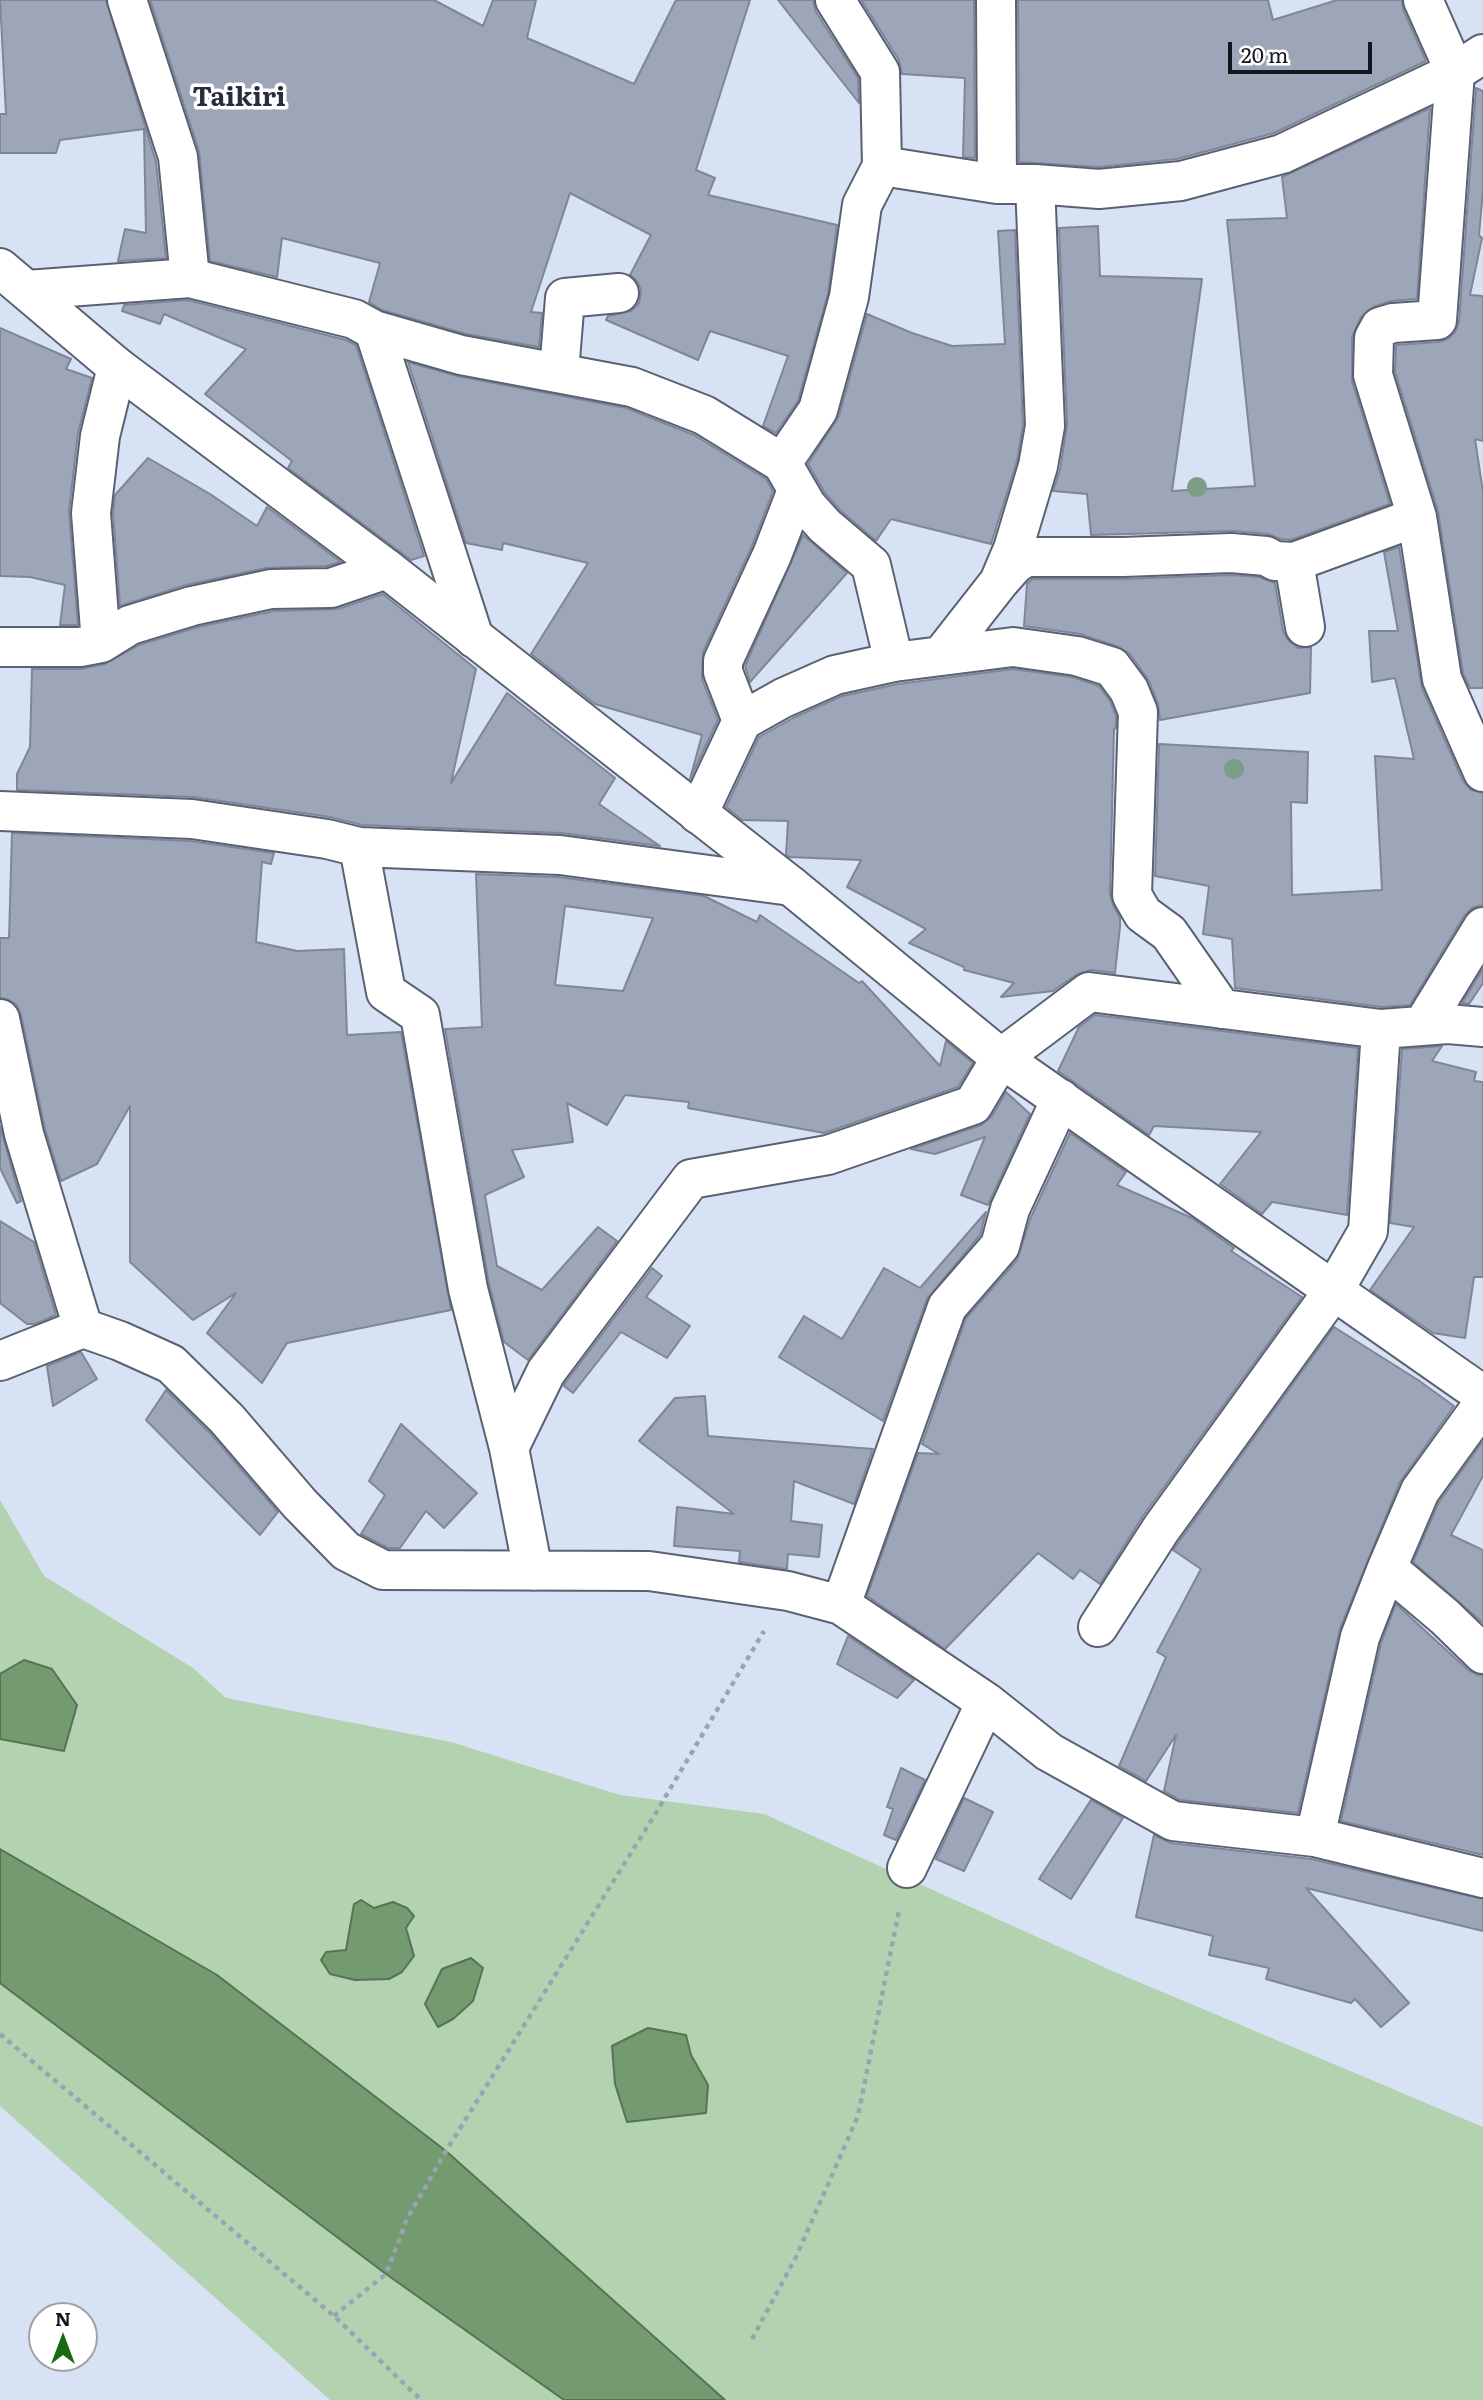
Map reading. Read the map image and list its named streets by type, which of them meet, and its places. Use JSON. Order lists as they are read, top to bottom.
{
  "districts": ["Taikiri"],
  "scale_bar": "20 m",
  "north": "top"
}
